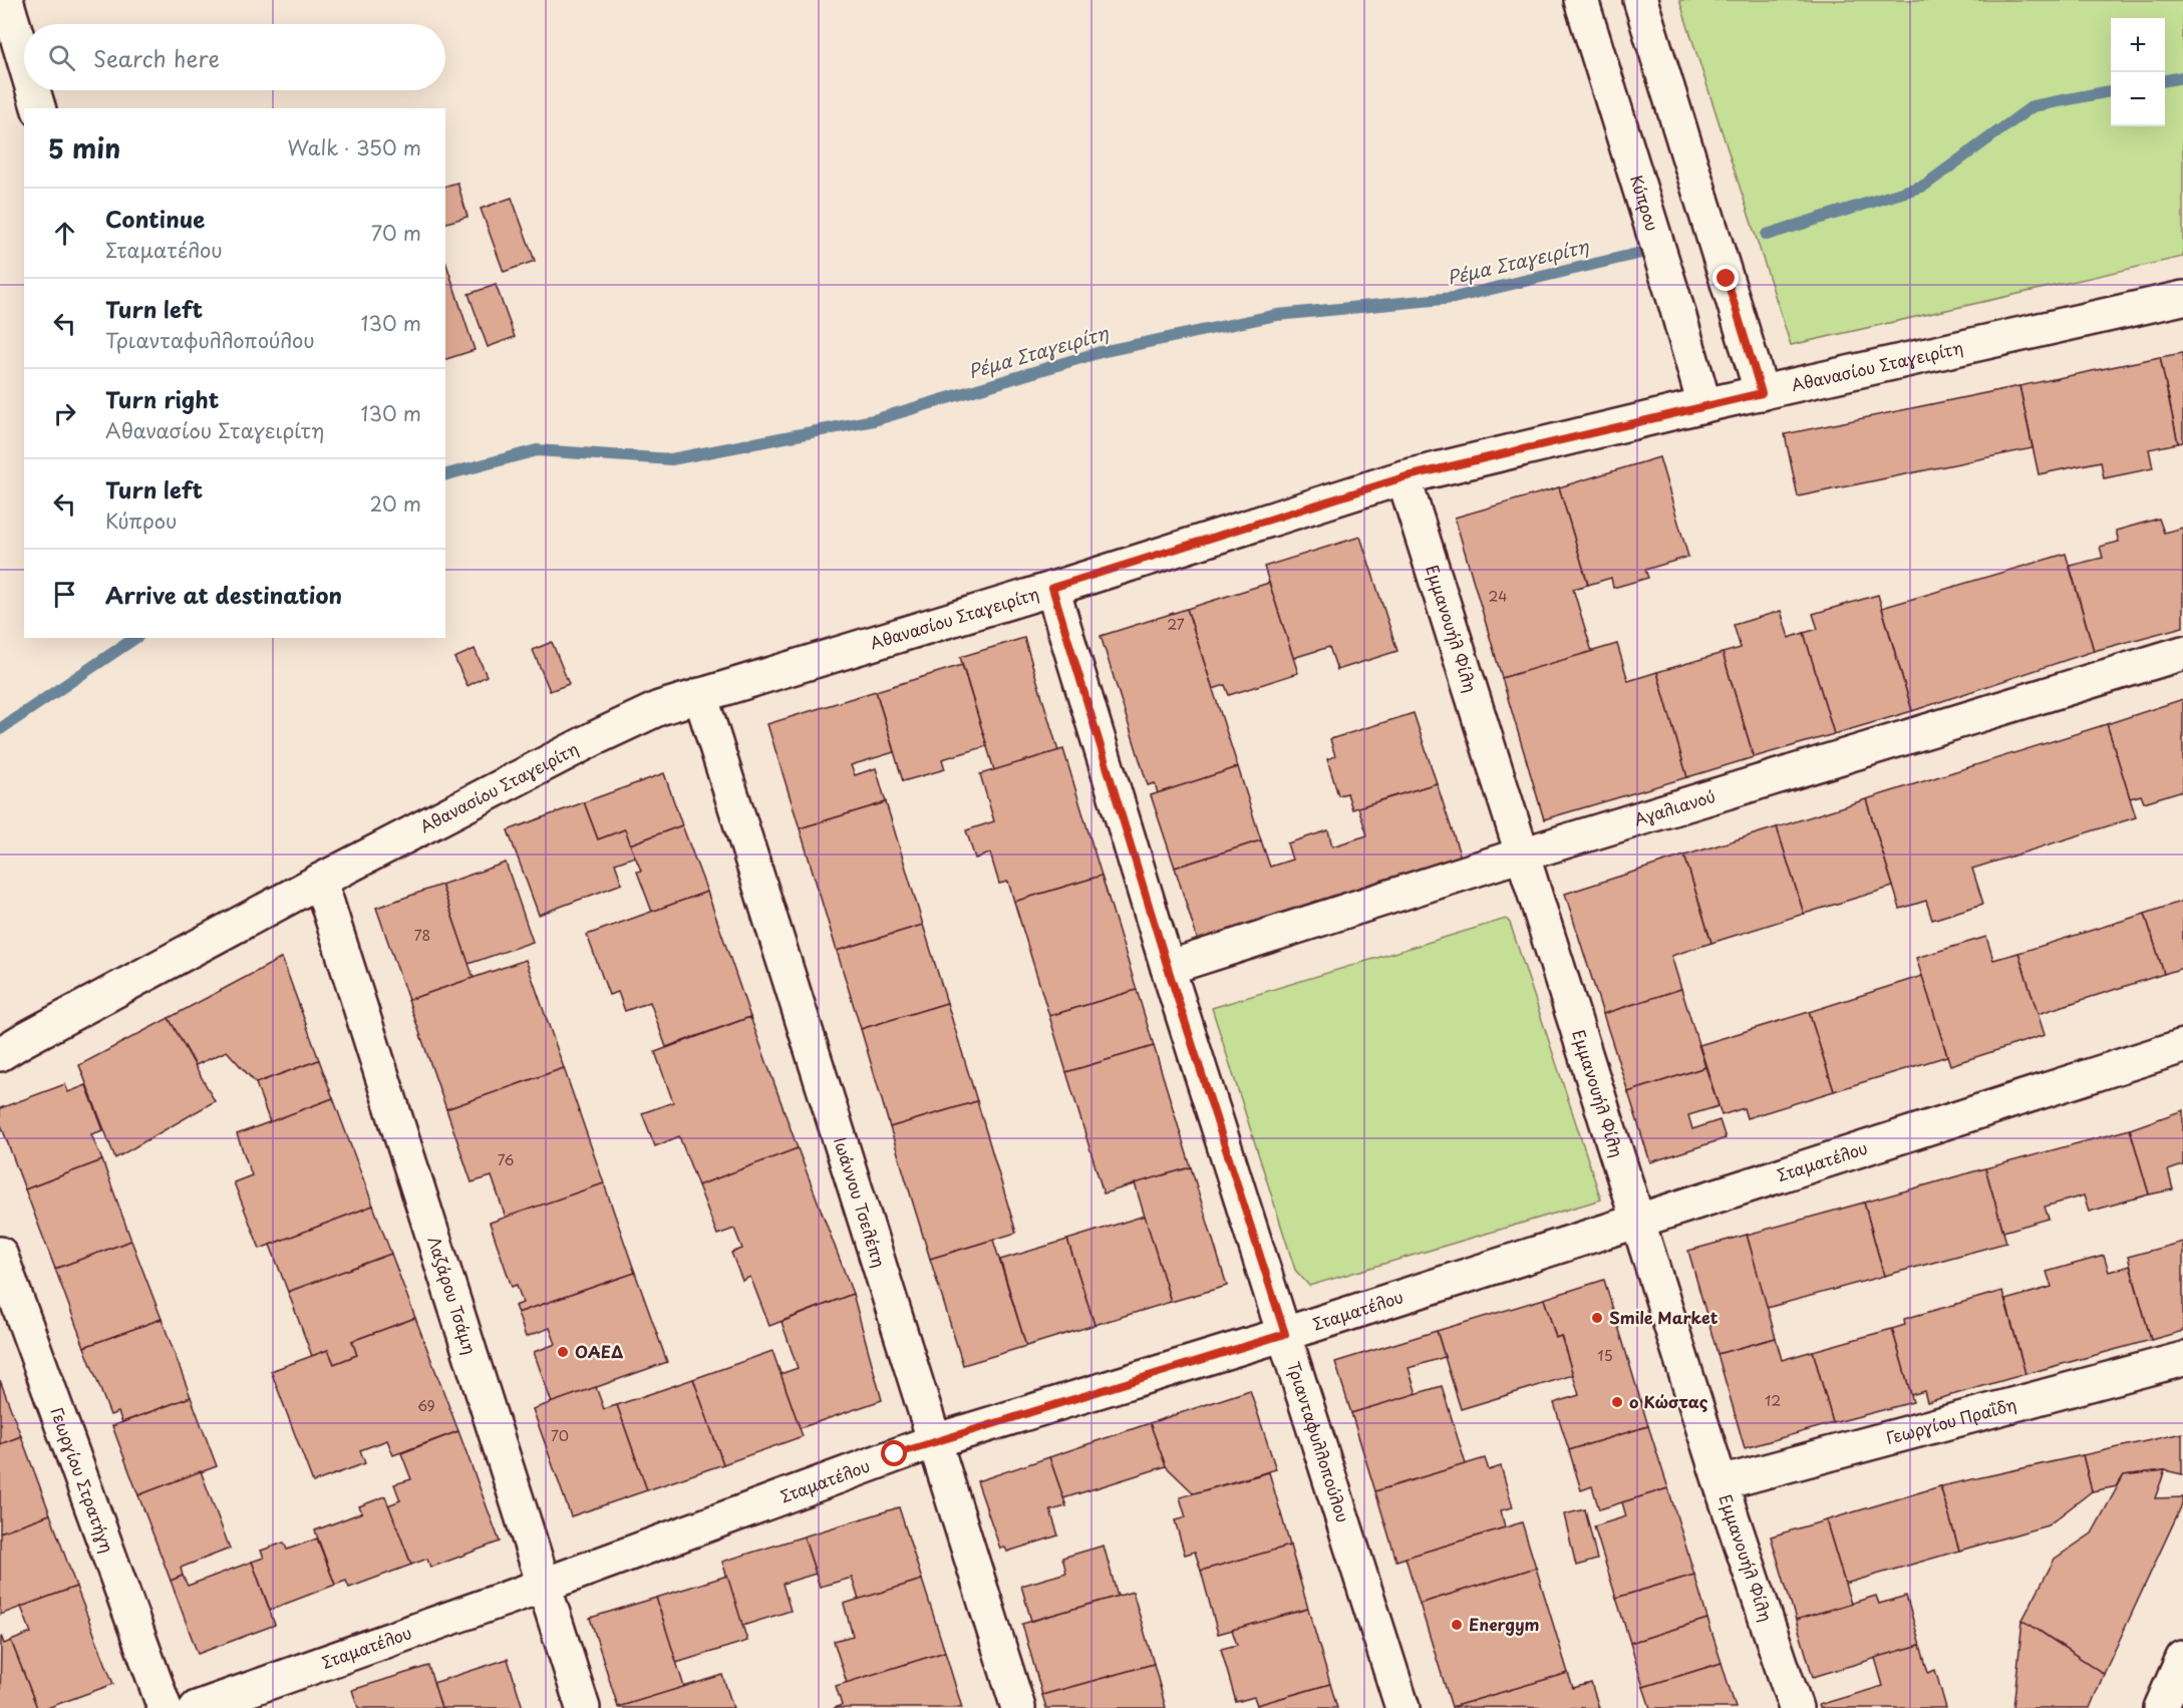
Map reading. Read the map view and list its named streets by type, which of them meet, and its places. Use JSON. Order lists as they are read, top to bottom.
{
  "streets": {
    "street": [
      "Κύπρου",
      "Αθανασίου Σταγειρίτη",
      "Εμμανουήλ Φίλη",
      "Αγαλιανού",
      "Σταματέλου",
      "Ιωάννου Τσελέπη",
      "Λαζάρου Τσάμη",
      "Γεωργίου Πραΐδη",
      "Τριανταφυλλοπούλου",
      "Γεωργίου Στρατήγη"
    ]
  },
  "crossings": [
    ["Κύπρου", "Αθανασίου Σταγειρίτη"],
    ["Αθανασίου Σταγειρίτη", "Εμμανουήλ Φίλη"],
    ["Αθανασίου Σταγειρίτη", "Ιωάννου Τσελέπη"],
    ["Αθανασίου Σταγειρίτη", "Λαζάρου Τσάμη"],
    ["Αθανασίου Σταγειρίτη", "Τριανταφυλλοπούλου"],
    ["Εμμανουήλ Φίλη", "Αγαλιανού"],
    ["Εμμανουήλ Φίλη", "Σταματέλου"],
    ["Εμμανουήλ Φίλη", "Γεωργίου Πραΐδη"],
    ["Αγαλιανού", "Τριανταφυλλοπούλου"],
    ["Σταματέλου", "Ιωάννου Τσελέπη"],
    ["Σταματέλου", "Λαζάρου Τσάμη"],
    ["Σταματέλου", "Τριανταφυλλοπούλου"]
  ],
  "water": ["Ρέμα Σταγειρίτη"],
  "places": [
    "Smile Market",
    "ΟΑΕΔ",
    "ο Κώστας",
    "Energym"
  ],
  "house_numbers": [
    "24",
    "27",
    "78",
    "76",
    "15",
    "12",
    "69",
    "70"
  ],
  "page": {
    "map_buttons": ["+", "−"],
    "search": "Search here",
    "heading": ["5 min", "Walk · 350 m"],
    "list": [
      ["Continue", "Σταματέλου", "70 m"],
      ["Turn left", "Τριανταφυλλοπούλου", "130 m"],
      ["Turn right", "Αθανασίου Σταγειρίτη", "130 m"],
      ["Turn left", "Κύπρου", "20 m"],
      "Arrive at destination"
    ]
  }
}
